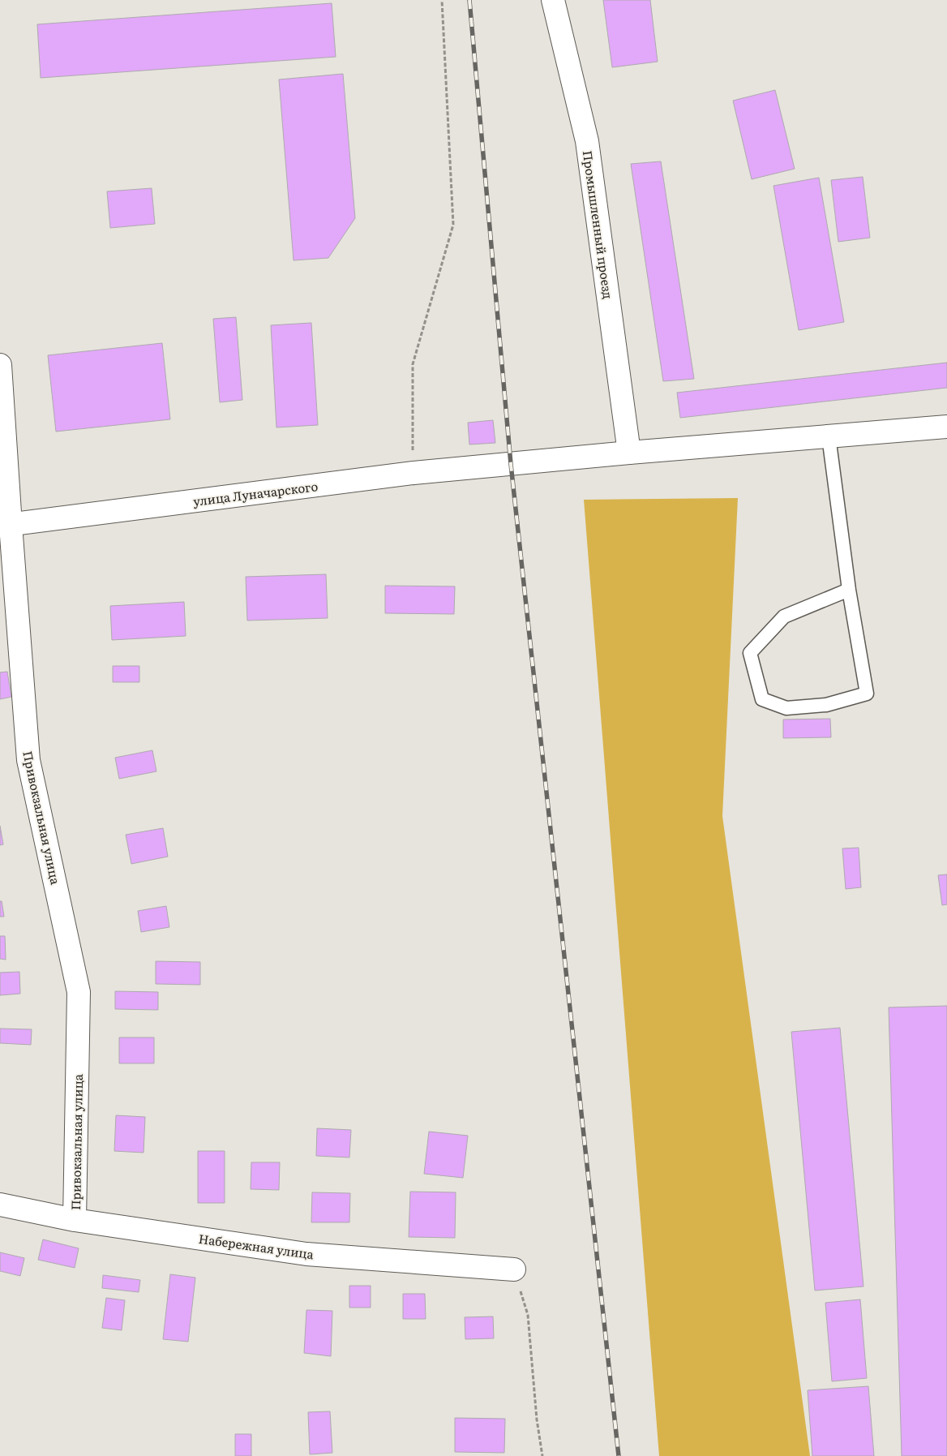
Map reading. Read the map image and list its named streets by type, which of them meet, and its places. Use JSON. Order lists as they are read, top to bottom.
{
  "streets": {
    "street": [
      "Промышленный проезд",
      "улица Луначарского",
      "Привокзальная улица",
      "Набережная улица"
    ]
  },
  "crossings": [
    ["Промышленный проезд", "улица Луначарского"],
    ["улица Луначарского", "Привокзальная улица"],
    ["Привокзальная улица", "Набережная улица"]
  ]
}
